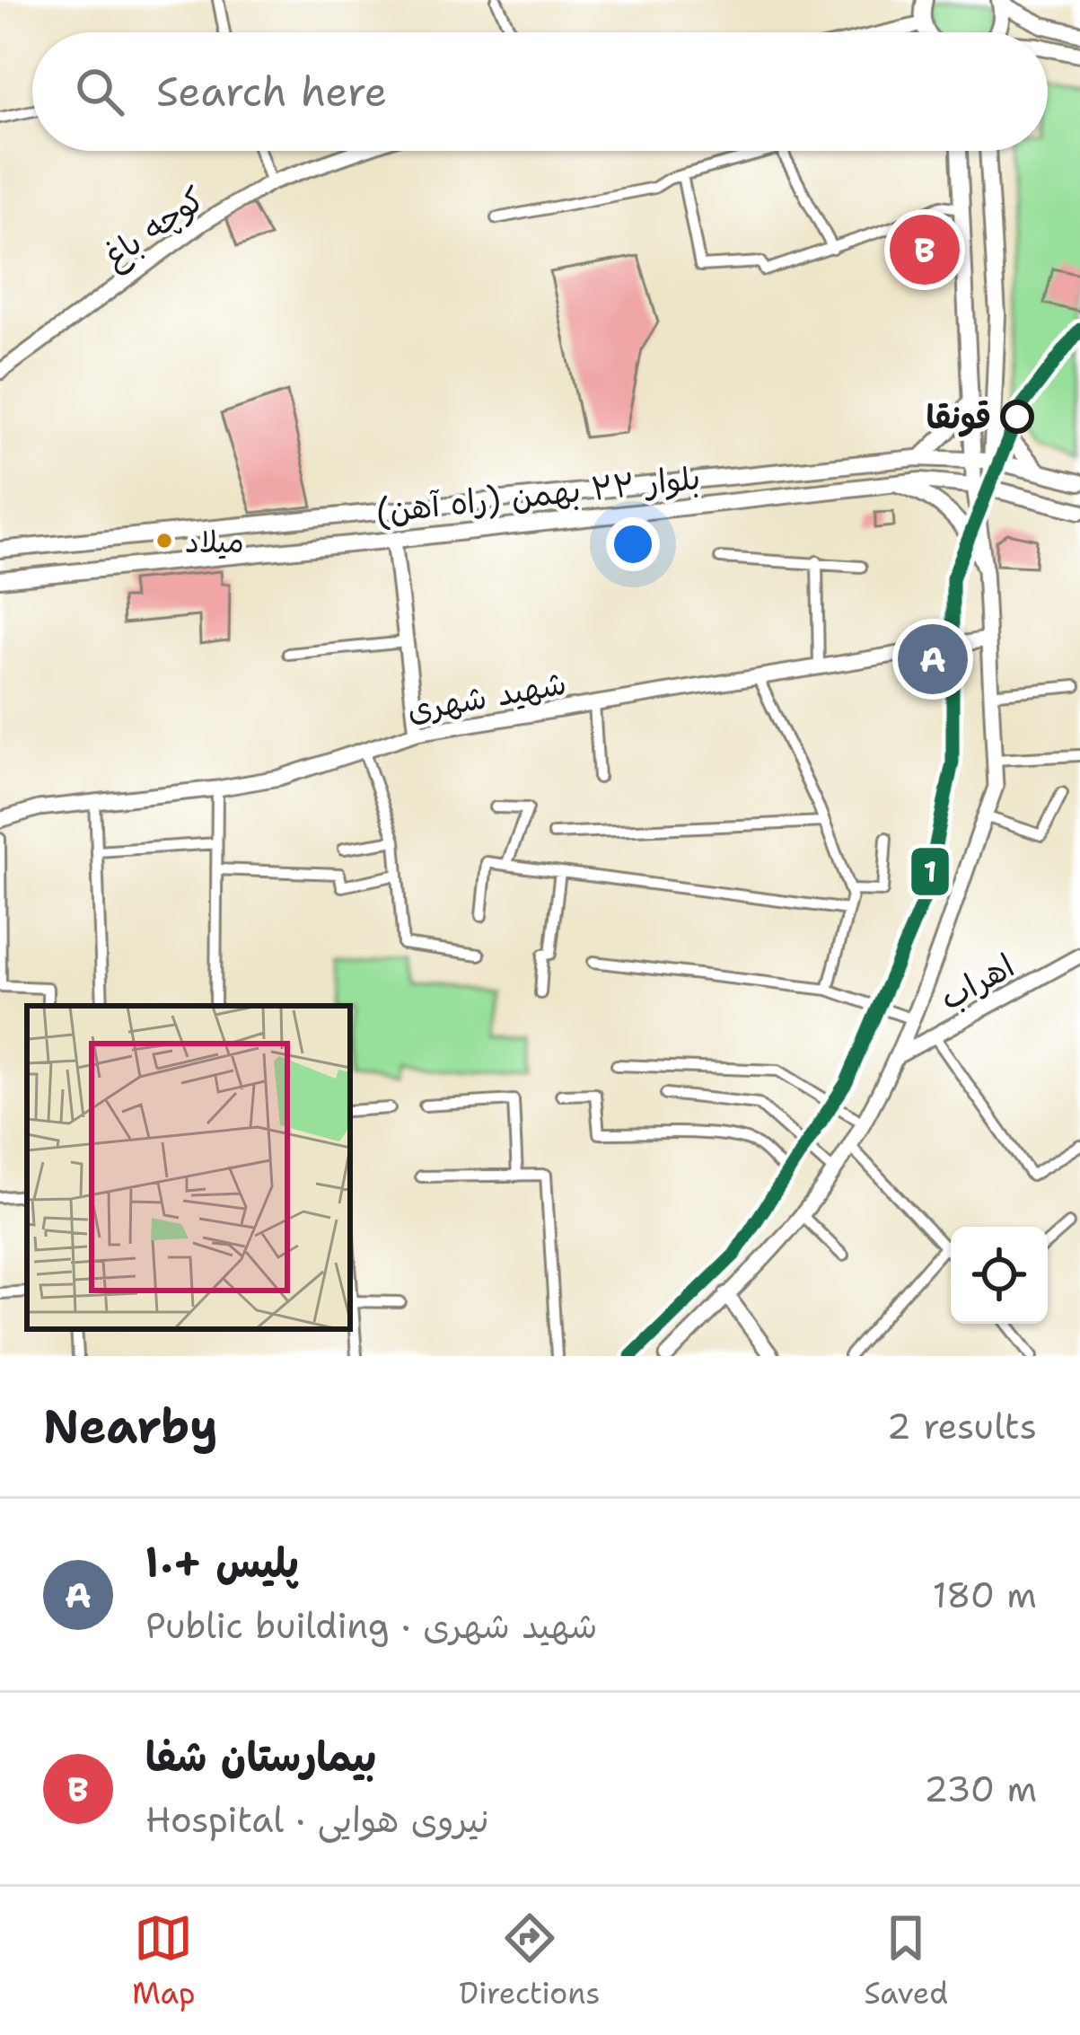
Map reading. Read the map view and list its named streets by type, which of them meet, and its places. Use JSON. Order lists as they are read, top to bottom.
{
  "streets": {
    "main road": [
      "کوچه باغ",
      "بلوار ۲۲ بهمن (راه آهن)",
      "شهید شهری",
      "اهراب"
    ]
  },
  "places": ["قونقا", "میلاد"],
  "lines": ["transit line 1"],
  "page": {
    "search": "Search here",
    "pins": ["B", "A"],
    "heading": ["Nearby", "2 results"],
    "list": [
      {
        "mark": "A",
        "name": "پلیس +۱۰",
        "note": "Public building · شهید شهری",
        "value": "180 m"
      },
      {
        "mark": "B",
        "name": "بیمارستان شفا",
        "note": "Hospital · نیروی هوایی",
        "value": "230 m"
      }
    ],
    "nav": ["Map", "Directions", "Saved"]
  }
}
